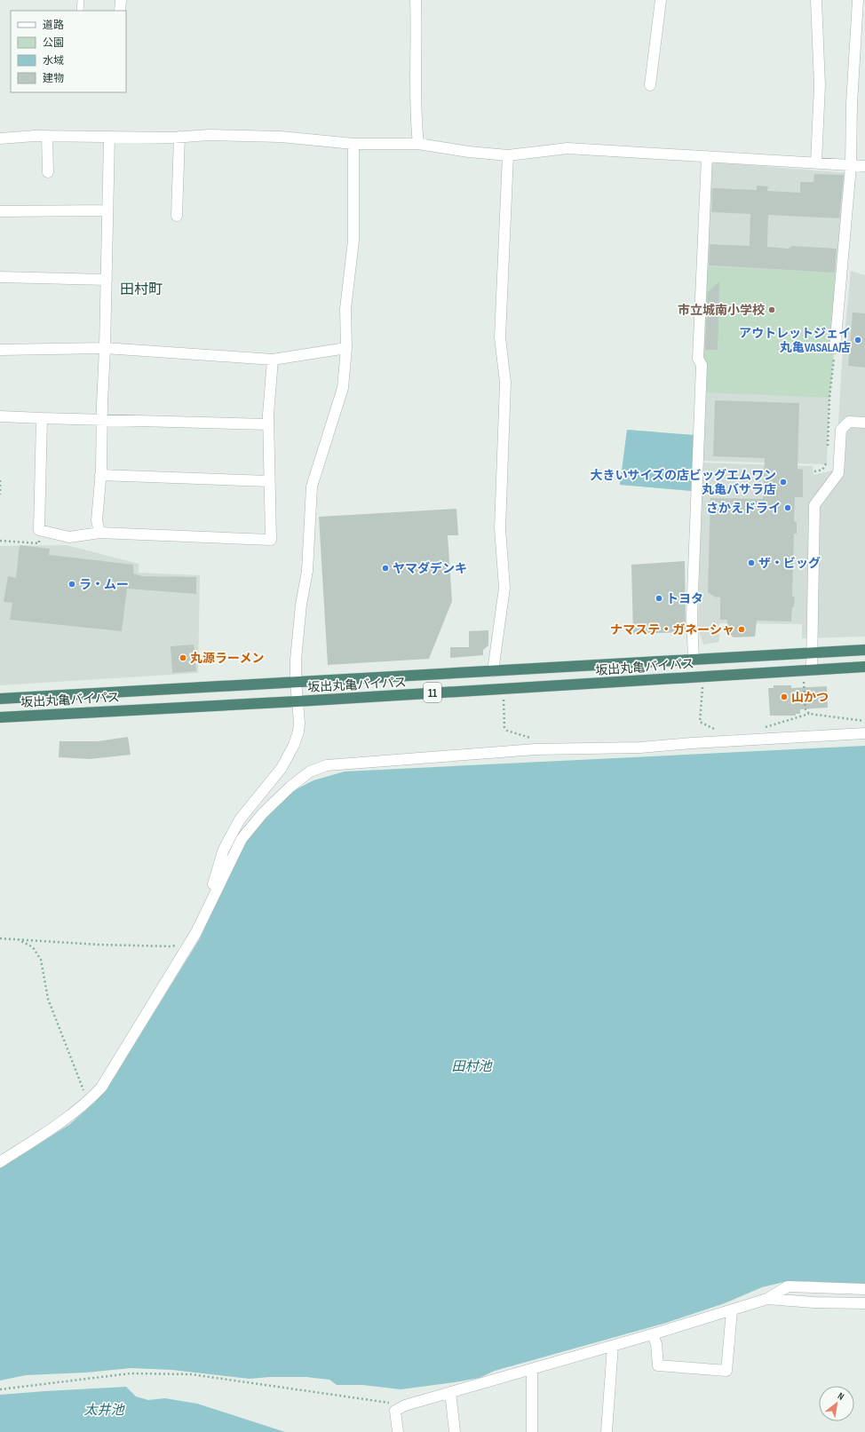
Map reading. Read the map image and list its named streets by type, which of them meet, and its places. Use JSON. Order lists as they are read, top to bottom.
{
  "streets": {
    "highway": ["坂出丸亀バイパス", "11"]
  },
  "districts": ["田村町"],
  "water": ["田村池", "太井池"],
  "places": [
    "市立城南小学校",
    "アウトレットジェイ 丸亀VASALA店",
    "大きいサイズの店ビッグエムワン 丸亀バサラ店",
    "さかえドライ",
    "ザ・ビッグ",
    "ヤマダデンキ",
    "ラ・ムー",
    "トヨタ",
    "ナマステ・ガネーシャ",
    "丸源ラーメン",
    "山かつ"
  ],
  "legend": [
    "道路",
    "公園",
    "水域",
    "建物"
  ],
  "north": "top right"
}
